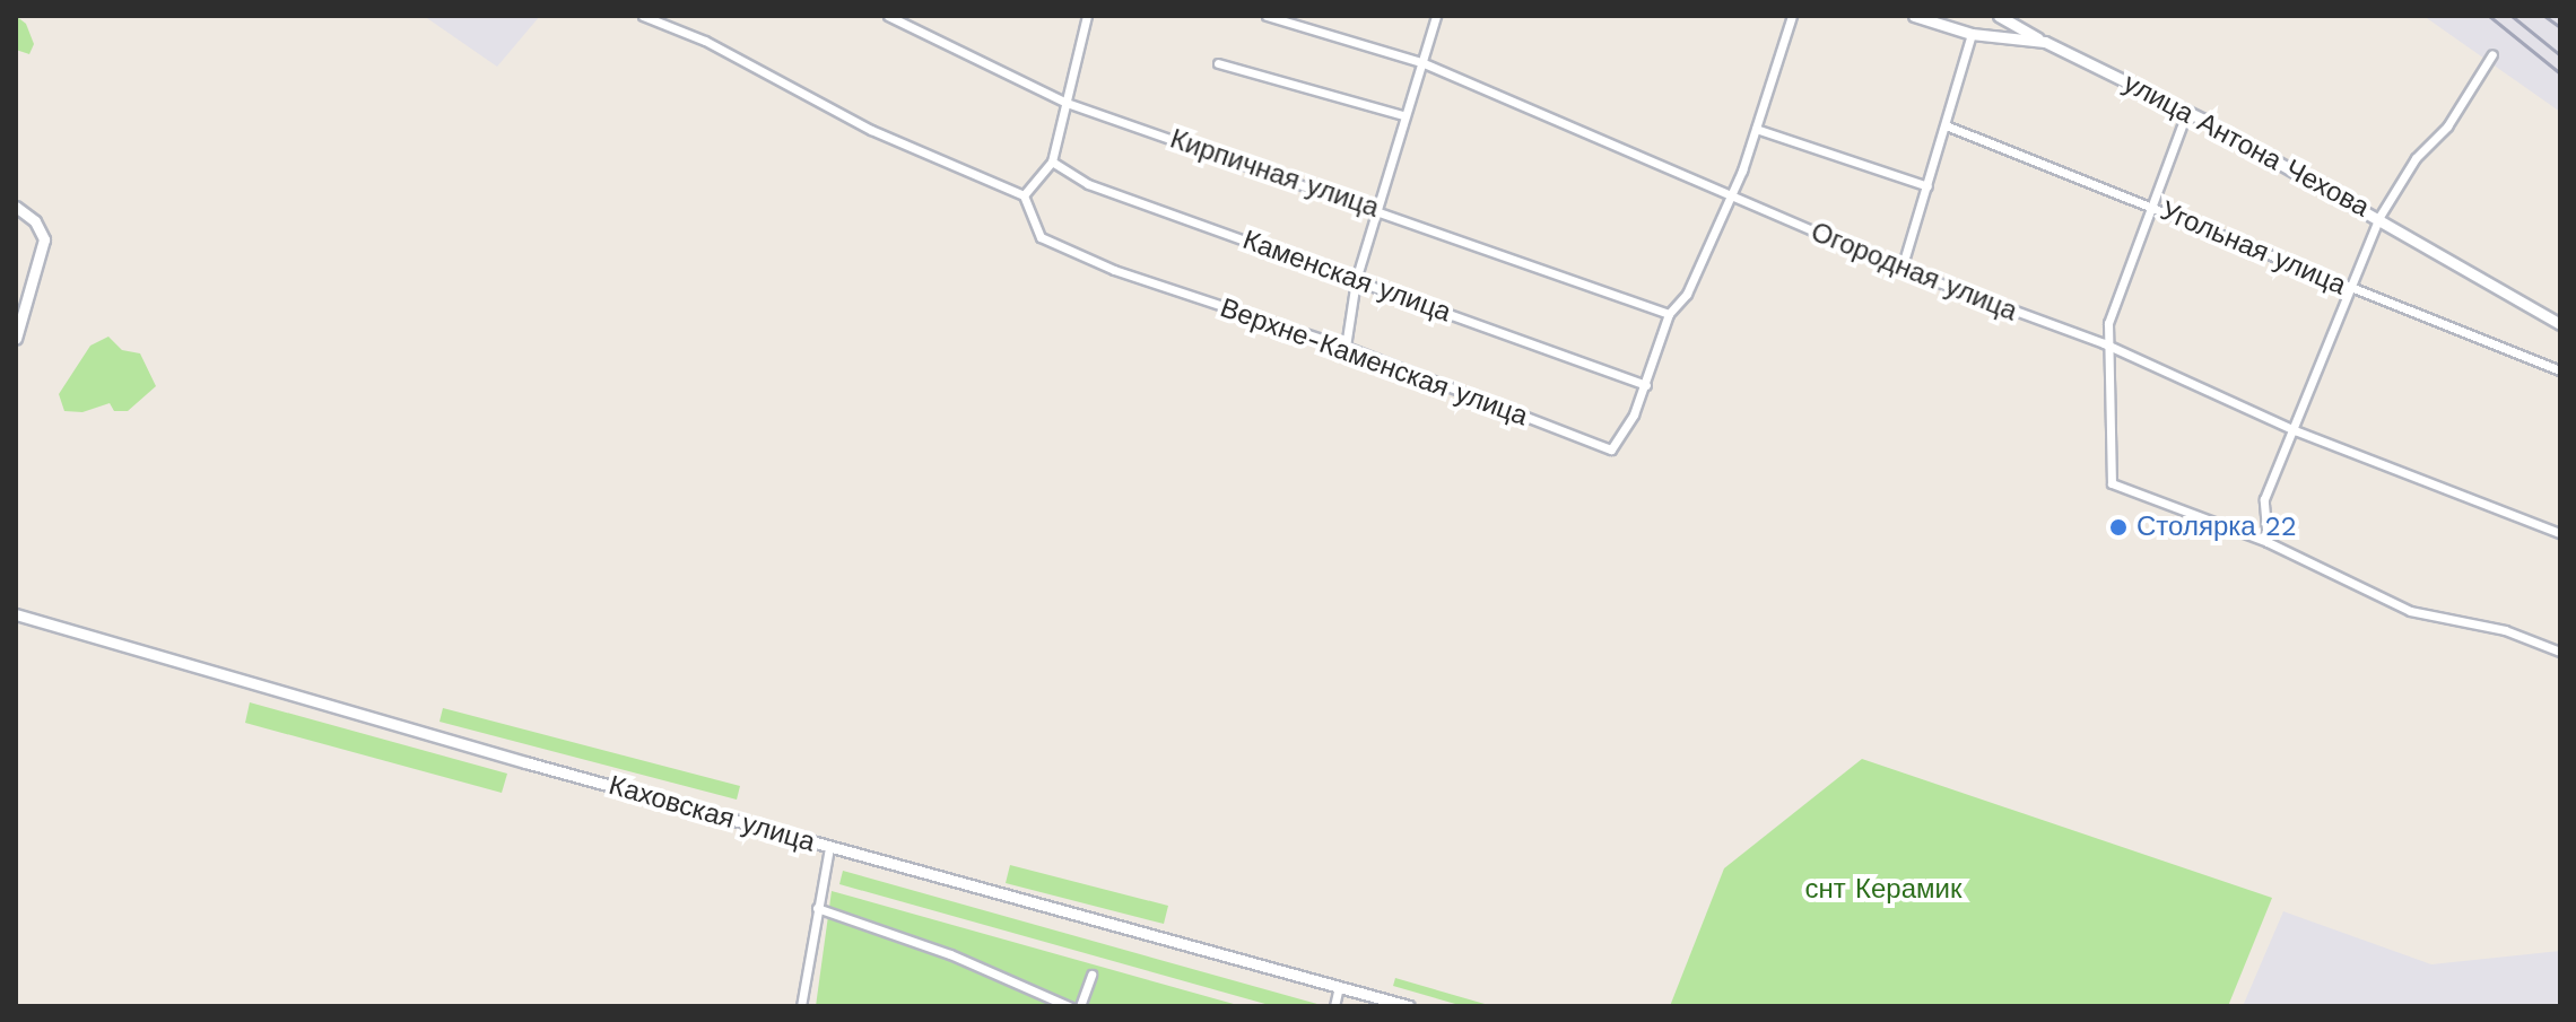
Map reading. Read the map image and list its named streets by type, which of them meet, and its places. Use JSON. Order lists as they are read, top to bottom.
{
  "streets": {
    "main road": ["улица Антона Чехова", "Каховская улица"],
    "street": [
      "Кирпичная улица",
      "Угольная улица",
      "Огородная улица",
      "Каменская улица",
      "Верхне-Каменская улица"
    ]
  },
  "crossings": [
    ["Кирпичная улица", "Верхне-Каменская улица"],
    ["Огородная улица", "Верхне-Каменская улица"],
    ["Каменская улица", "Верхне-Каменская улица"]
  ],
  "parks": ["снт Керамик"],
  "places": ["Столярка 22"]
}
